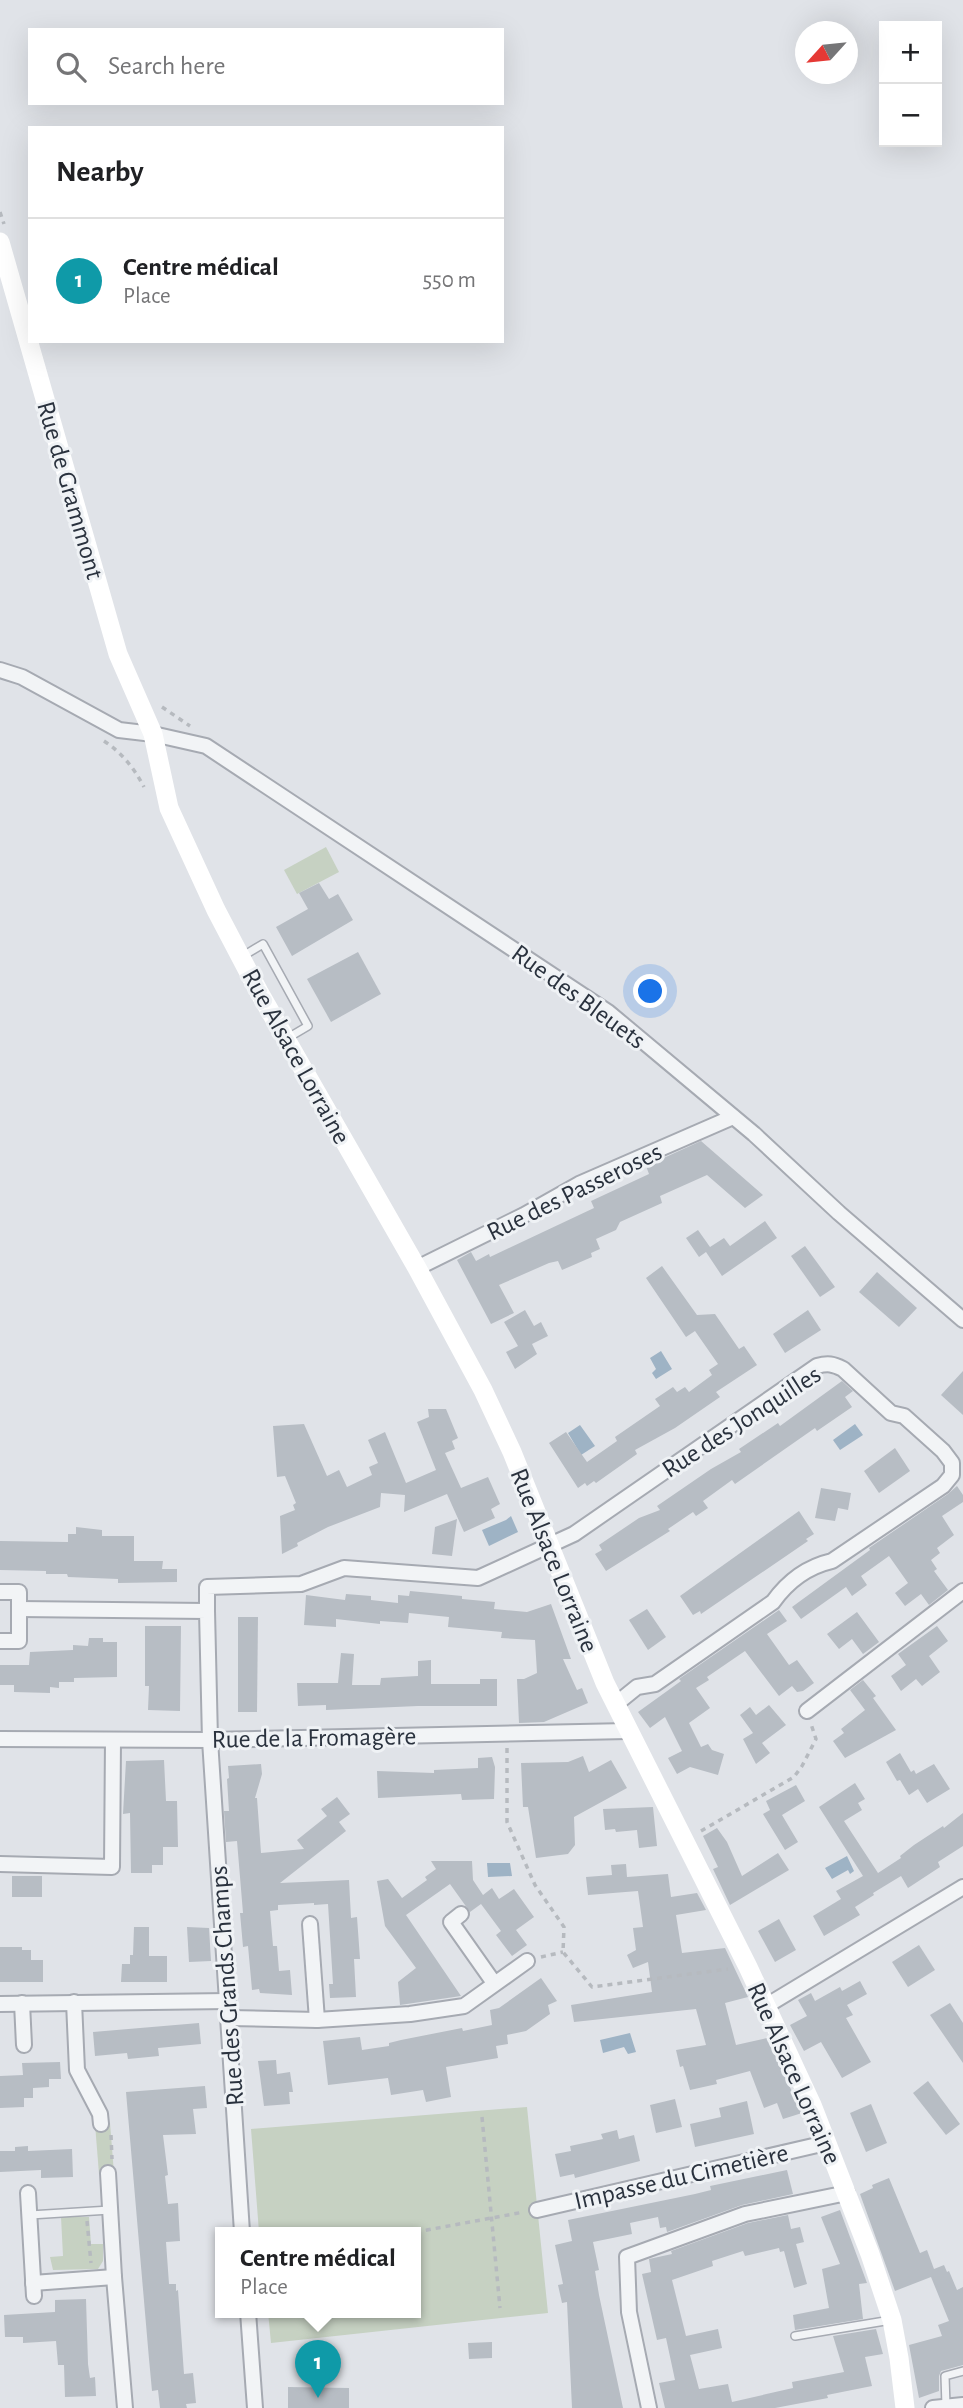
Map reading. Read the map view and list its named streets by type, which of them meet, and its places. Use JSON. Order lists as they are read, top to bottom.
{
  "streets": {
    "street": [
      "Rue de Grammont",
      "Rue des Bleuets",
      "Rue Alsace Lorraine",
      "Rue des Passeroses",
      "Rue des Jonquilles",
      "Rue de la Fromagère",
      "Rue des Grands Champs",
      "Impasse du Cimetière"
    ]
  },
  "crossings": [
    ["Rue de Grammont", "Rue des Bleuets"],
    ["Rue de Grammont", "Rue Alsace Lorraine"],
    ["Rue des Bleuets", "Rue Alsace Lorraine"],
    ["Rue des Bleuets", "Rue des Passeroses"],
    ["Rue Alsace Lorraine", "Rue des Passeroses"],
    ["Rue Alsace Lorraine", "Rue des Jonquilles"],
    ["Rue Alsace Lorraine", "Rue de la Fromagère"],
    ["Rue Alsace Lorraine", "Impasse du Cimetière"],
    ["Rue des Jonquilles", "Rue des Grands Champs"],
    ["Rue de la Fromagère", "Rue des Grands Champs"]
  ],
  "north": "bottom left",
  "page": {
    "map_buttons": ["+", "−"],
    "search": "Search here",
    "heading": "Nearby",
    "list": [
      {
        "mark": "1",
        "name": "Centre médical",
        "note": "Place",
        "value": "550 m"
      }
    ],
    "popup": ["Centre médical", "Place"],
    "pins": "1"
  }
}
